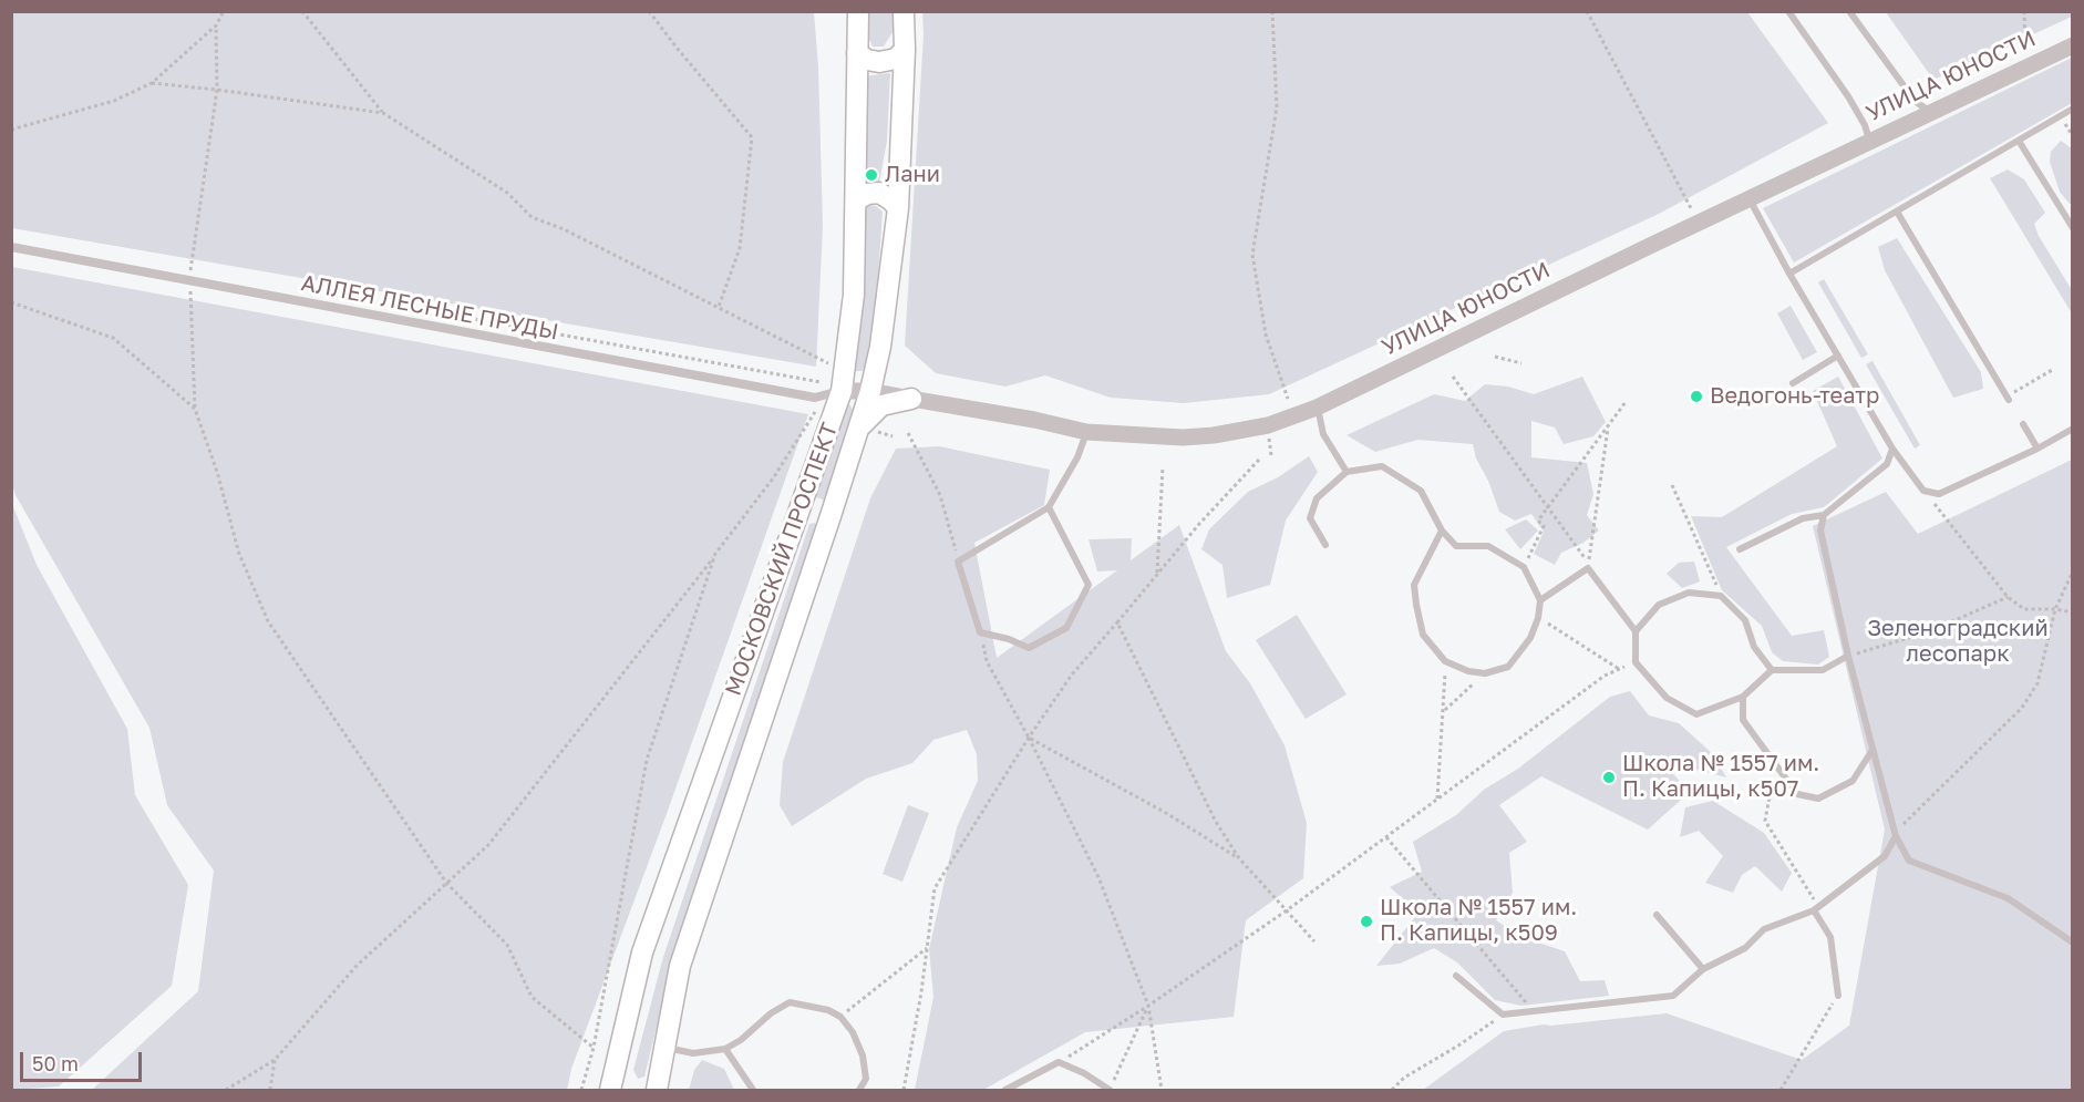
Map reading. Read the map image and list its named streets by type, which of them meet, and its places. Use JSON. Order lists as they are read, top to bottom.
{
  "streets": {
    "main road": ["МОСКОВСКИЙ ПРОСПЕКТ"],
    "street": ["УЛИЦА ЮНОСТИ", "АЛЛЕЯ ЛЕСНЫЕ ПРУДЫ"]
  },
  "crossings": [
    ["УЛИЦА ЮНОСТИ", "АЛЛЕЯ ЛЕСНЫЕ ПРУДЫ"],
    ["УЛИЦА ЮНОСТИ", "МОСКОВСКИЙ ПРОСПЕКТ"],
    ["АЛЛЕЯ ЛЕСНЫЕ ПРУДЫ", "МОСКОВСКИЙ ПРОСПЕКТ"]
  ],
  "parks": ["Зеленоградский лесопарк"],
  "places": [
    "Лани",
    "Ведогонь-театр",
    "Школа № 1557 им. П. Капицы, к507",
    "Школа № 1557 им. П. Капицы, к509"
  ],
  "scale_bar": "50 m"
}
